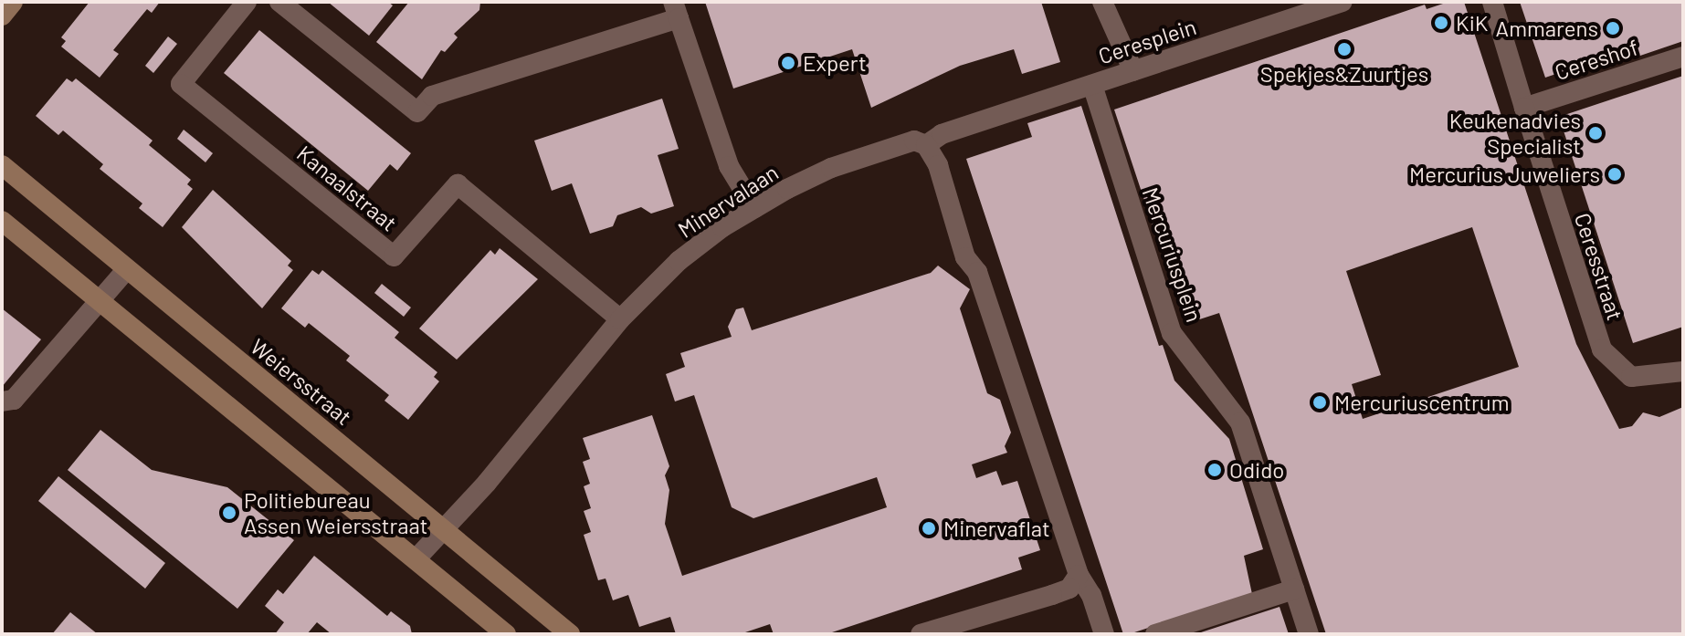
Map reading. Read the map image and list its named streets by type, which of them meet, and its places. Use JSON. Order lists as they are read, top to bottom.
{
  "streets": {
    "main road": ["Weiersstraat"],
    "street": [
      "Ceresplein",
      "Cereshof",
      "Kanaalstraat",
      "Minervalaan",
      "Mercuriusplein",
      "Ceresstraat"
    ]
  },
  "crossings": [
    ["Ceresplein", "Minervalaan"],
    ["Ceresplein", "Mercuriusplein"],
    ["Cereshof", "Ceresstraat"],
    ["Kanaalstraat", "Minervalaan"],
    ["Minervalaan", "Mercuriusplein"],
    ["Minervalaan", "Weiersstraat"]
  ],
  "places": [
    "KiK",
    "Ammarens",
    "Spekjes&Zuurtjes",
    "Expert",
    "Keukenadvies Specialist",
    "Mercurius Juweliers",
    "Mercuriuscentrum",
    "Odido",
    "Politiebureau Assen Weiersstraat",
    "Minervaflat"
  ]
}
